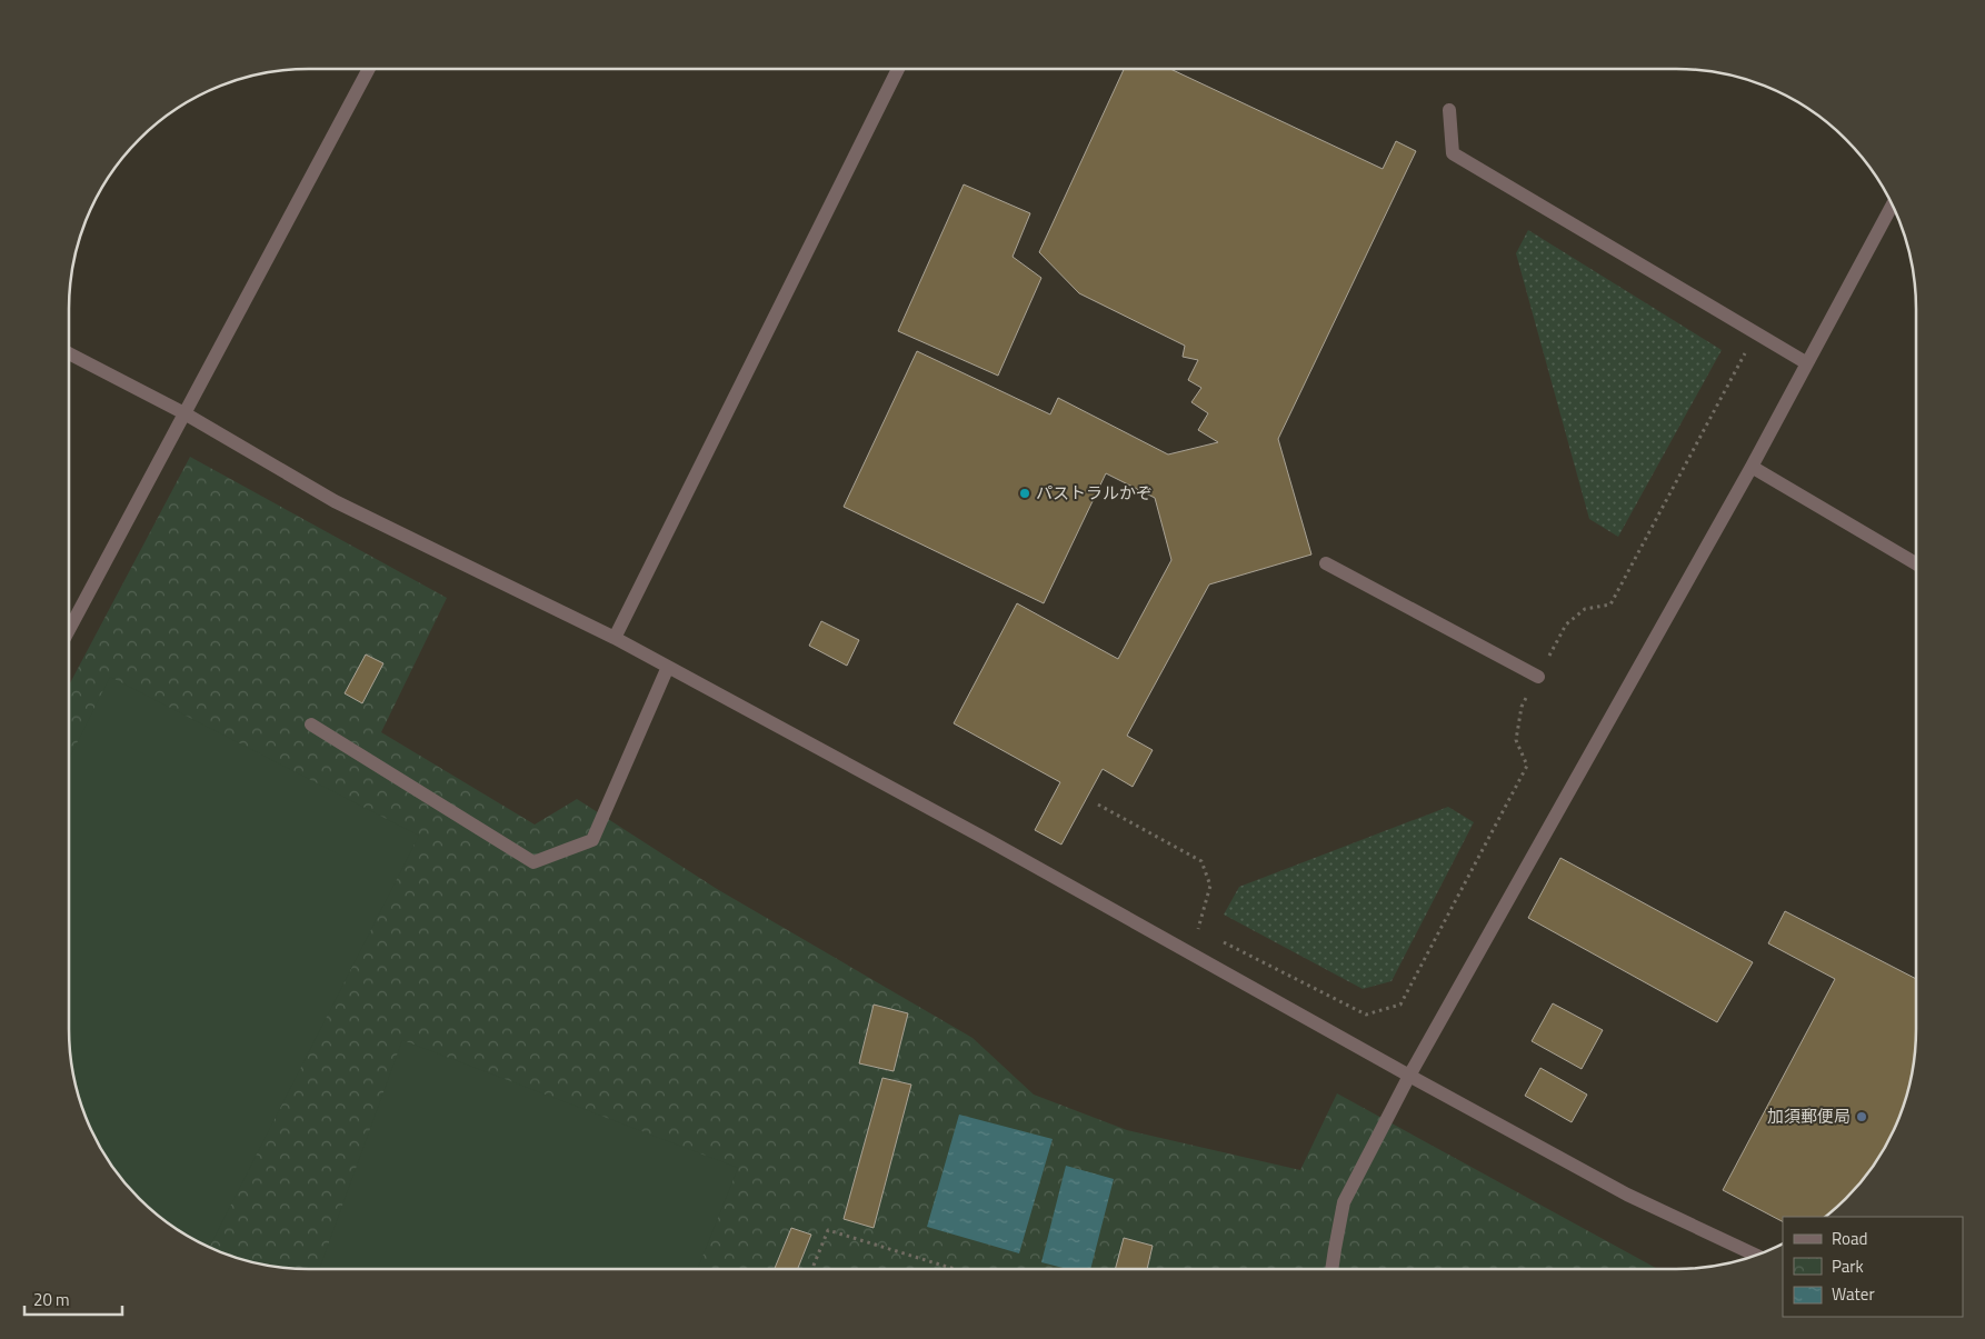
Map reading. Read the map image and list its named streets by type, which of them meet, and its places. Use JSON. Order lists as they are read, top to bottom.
{
  "places": ["パストラルかぞ", "加須郵便局"],
  "legend": ["Road", "Park", "Water"],
  "scale_bar": "20 m"
}
